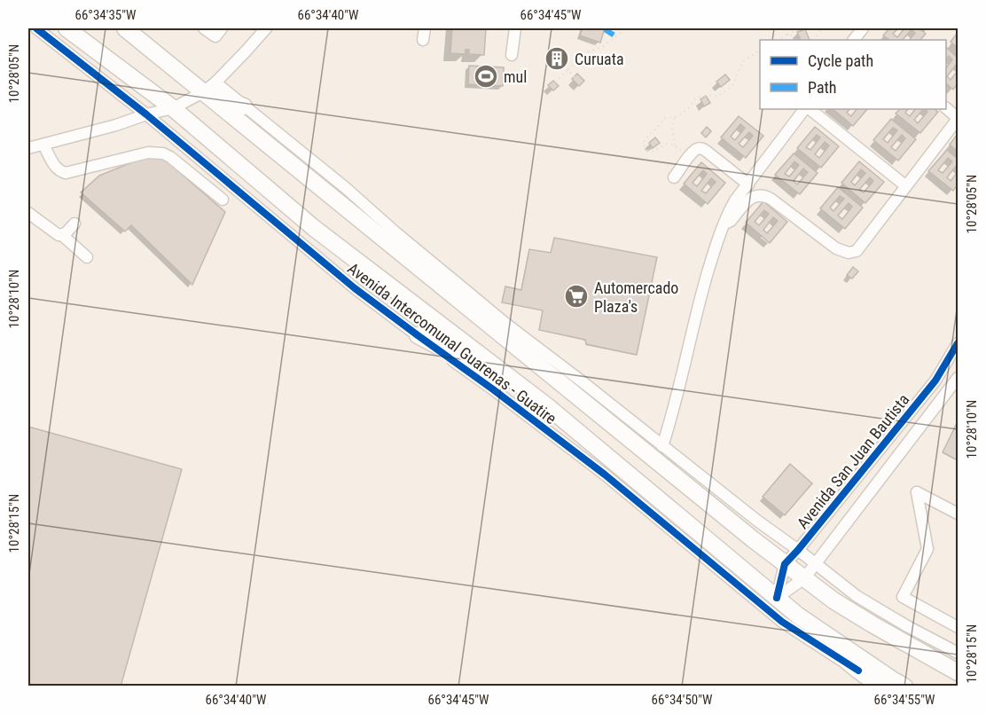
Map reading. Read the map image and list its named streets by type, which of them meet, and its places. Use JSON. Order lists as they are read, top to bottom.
{
  "streets": {
    "highway": ["Avenida Intercomunal Guarenas - Guatire"],
    "street": ["Avenida San Juan Bautista"]
  },
  "crossings": [
    ["Avenida Intercomunal Guarenas - Guatire", "Avenida San Juan Bautista"]
  ],
  "places": {
    "building": ["Curuata"],
    "sports": ["mul"],
    "supermarket": ["Automercado Plaza's"]
  },
  "legend": ["Cycle path", "Path"],
  "coordinates": [
    "66°34'35\"W",
    "66°34'40\"W",
    "66°34'45\"W",
    "10°28'05\"N",
    "10°28'10\"N",
    "10°28'15\"N",
    "66°34'50\"W",
    "66°34'55\"W"
  ]
}
